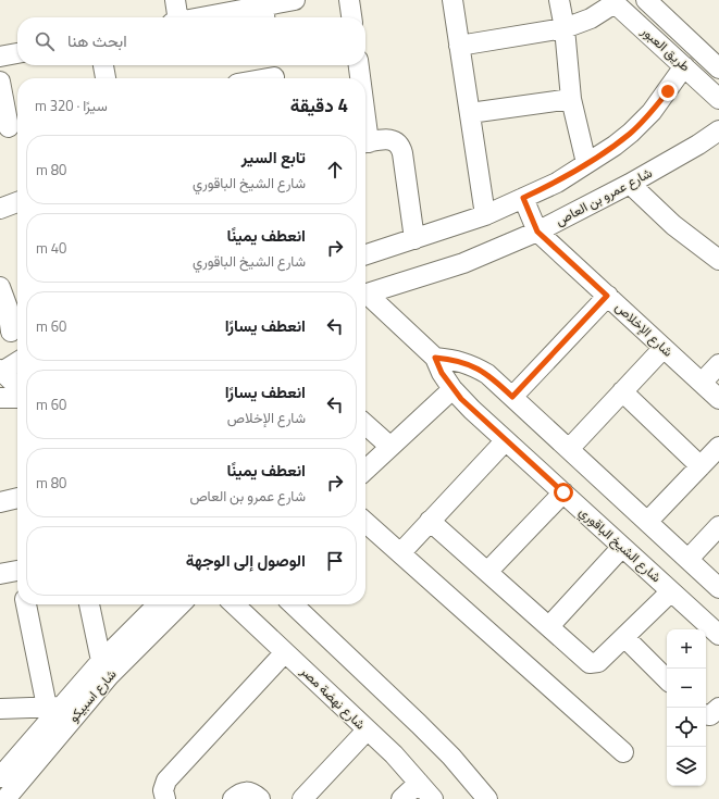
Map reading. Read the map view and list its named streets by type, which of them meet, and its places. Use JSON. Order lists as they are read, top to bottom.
{
  "streets": {
    "street": [
      "طريق العبور",
      "شارع عمرو بن العاص",
      "شارع الإخلاص",
      "شارع الشيخ الباقوري",
      "شارع اسبيكو",
      "شارع نهضة مصر"
    ]
  },
  "crossings": [
    ["شارع عمرو بن العاص", "شارع الإخلاص"]
  ],
  "page": {
    "search": "ابحث هنا",
    "heading": ["4 دقيقة", "سيرًا · 320 m"],
    "list": [
      ["تابع السير", "شارع الشيخ الباقوري", "80 m"],
      ["انعطف يمينًا", "شارع الشيخ الباقوري", "40 m"],
      ["انعطف يسارًا", "60 m"],
      ["انعطف يسارًا", "شارع الإخلاص", "60 m"],
      ["انعطف يمينًا", "شارع عمرو بن العاص", "80 m"],
      "الوصول إلى الوجهة"
    ],
    "map_buttons": ["+", "−"]
  }
}
